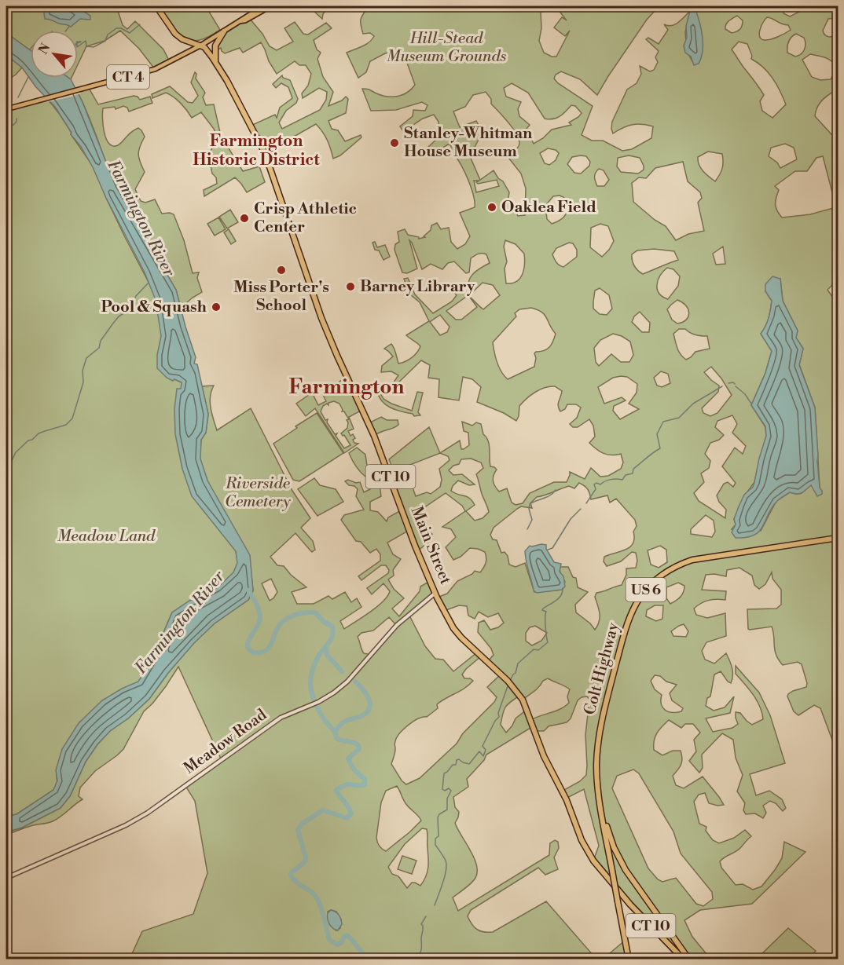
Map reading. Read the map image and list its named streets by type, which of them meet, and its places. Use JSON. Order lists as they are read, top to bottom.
{
  "streets": {
    "highway": [
      "CT 10",
      "Main Street",
      "US 6",
      "Colt Highway"
    ],
    "main road": ["CT 4"],
    "street": ["Meadow Road"]
  },
  "crossings": [
    ["CT 4", "CT 10"],
    ["CT 4", "Main Street"],
    ["CT 10", "Main Street"],
    ["Main Street", "Meadow Road"]
  ],
  "districts": ["Farmington Historic District", "Farmington"],
  "water": ["Farmington River"],
  "parks": ["Hill-Stead Museum Grounds", "Riverside Cemetery", "Meadow Land"],
  "places": [
    "Stanley-Whitman House Museum",
    "Oaklea Field",
    "Crisp Athletic Center",
    "Miss Porter's School",
    "Barney Library",
    "Pool & Squash"
  ],
  "north": "top left"
}
